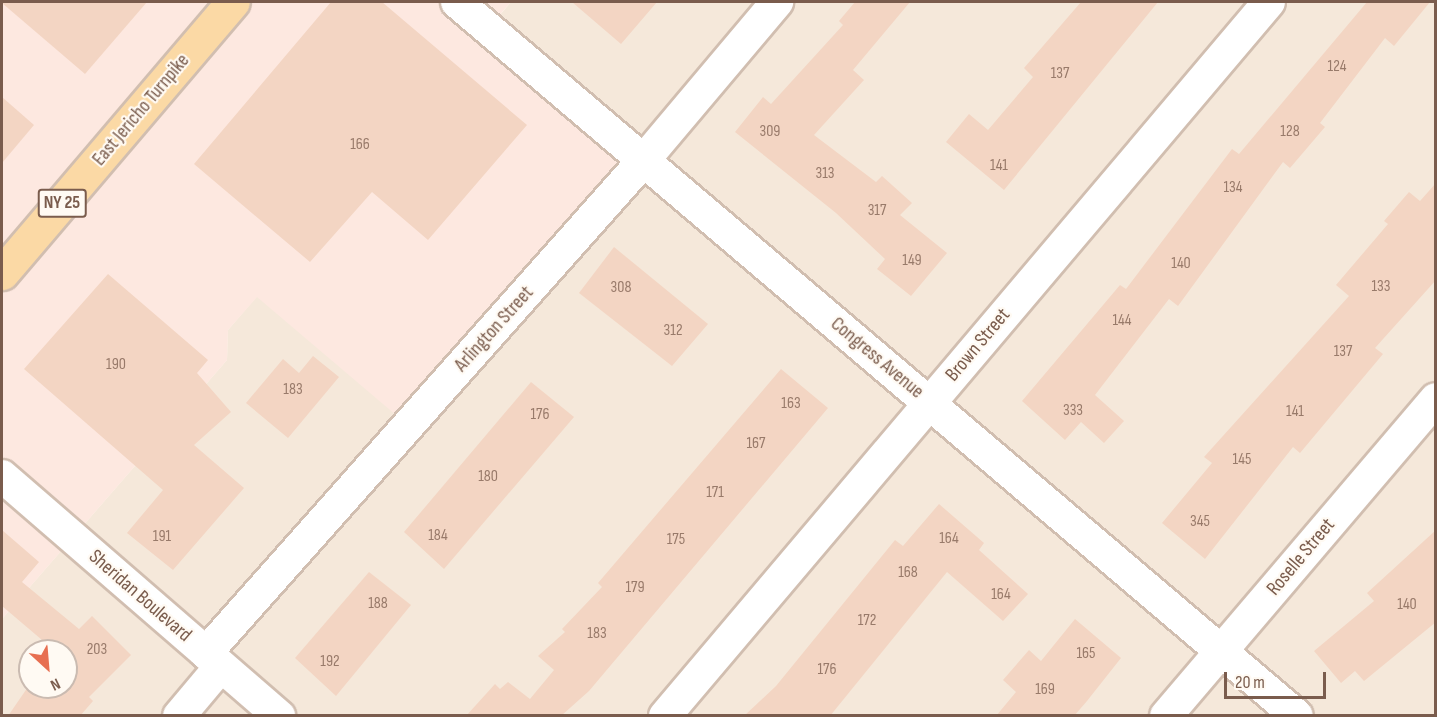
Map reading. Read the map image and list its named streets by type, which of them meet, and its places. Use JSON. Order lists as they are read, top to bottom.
{
  "streets": {
    "main road": ["East Jericho Turnpike", "NY 25"],
    "street": [
      "Arlington Street",
      "Brown Street",
      "Congress Avenue",
      "Roselle Street",
      "Sheridan Boulevard"
    ]
  },
  "crossings": [
    ["Arlington Street", "Congress Avenue"],
    ["Arlington Street", "Sheridan Boulevard"],
    ["Brown Street", "Congress Avenue"],
    ["Congress Avenue", "Roselle Street"]
  ],
  "house_numbers": [
    "124",
    "137",
    "309",
    "128",
    "166",
    "141",
    "313",
    "134",
    "317",
    "149",
    "140",
    "133",
    "308",
    "144",
    "312",
    "137",
    "190",
    "183",
    "163",
    "333",
    "141",
    "176",
    "167",
    "145",
    "180",
    "171",
    "345",
    "184",
    "191",
    "164",
    "175",
    "168",
    "179",
    "164",
    "188",
    "140",
    "172",
    "183",
    "203",
    "165",
    "192",
    "176",
    "169"
  ],
  "scale_bar": "20 m",
  "north": "bottom right"
}
